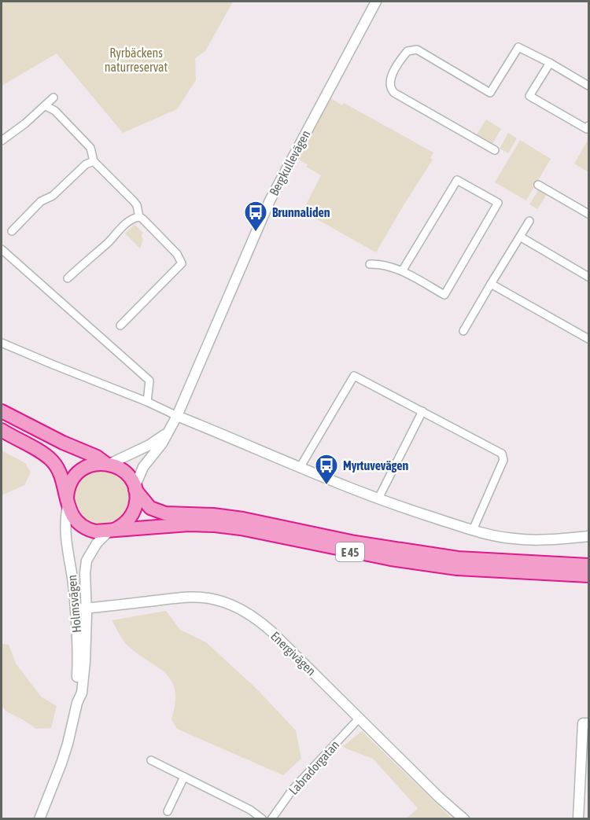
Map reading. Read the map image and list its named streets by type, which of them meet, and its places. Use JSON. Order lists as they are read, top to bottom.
{
  "streets": {
    "highway": ["E 45"],
    "street": [
      "Bergkullevägen",
      "Holmsvägen",
      "Energivägen",
      "Labradorgatan"
    ]
  },
  "crossings": [
    ["Bergkullevägen", "E 45"],
    ["Bergkullevägen", "Holmsvägen"],
    ["E 45", "Holmsvägen"],
    ["Holmsvägen", "Energivägen"],
    ["Energivägen", "Labradorgatan"]
  ],
  "parks": ["Ryrbäckens naturreservat"],
  "places": {
    "bus stop": ["Brunnaliden", "Myrtuvevägen"]
  }
}
